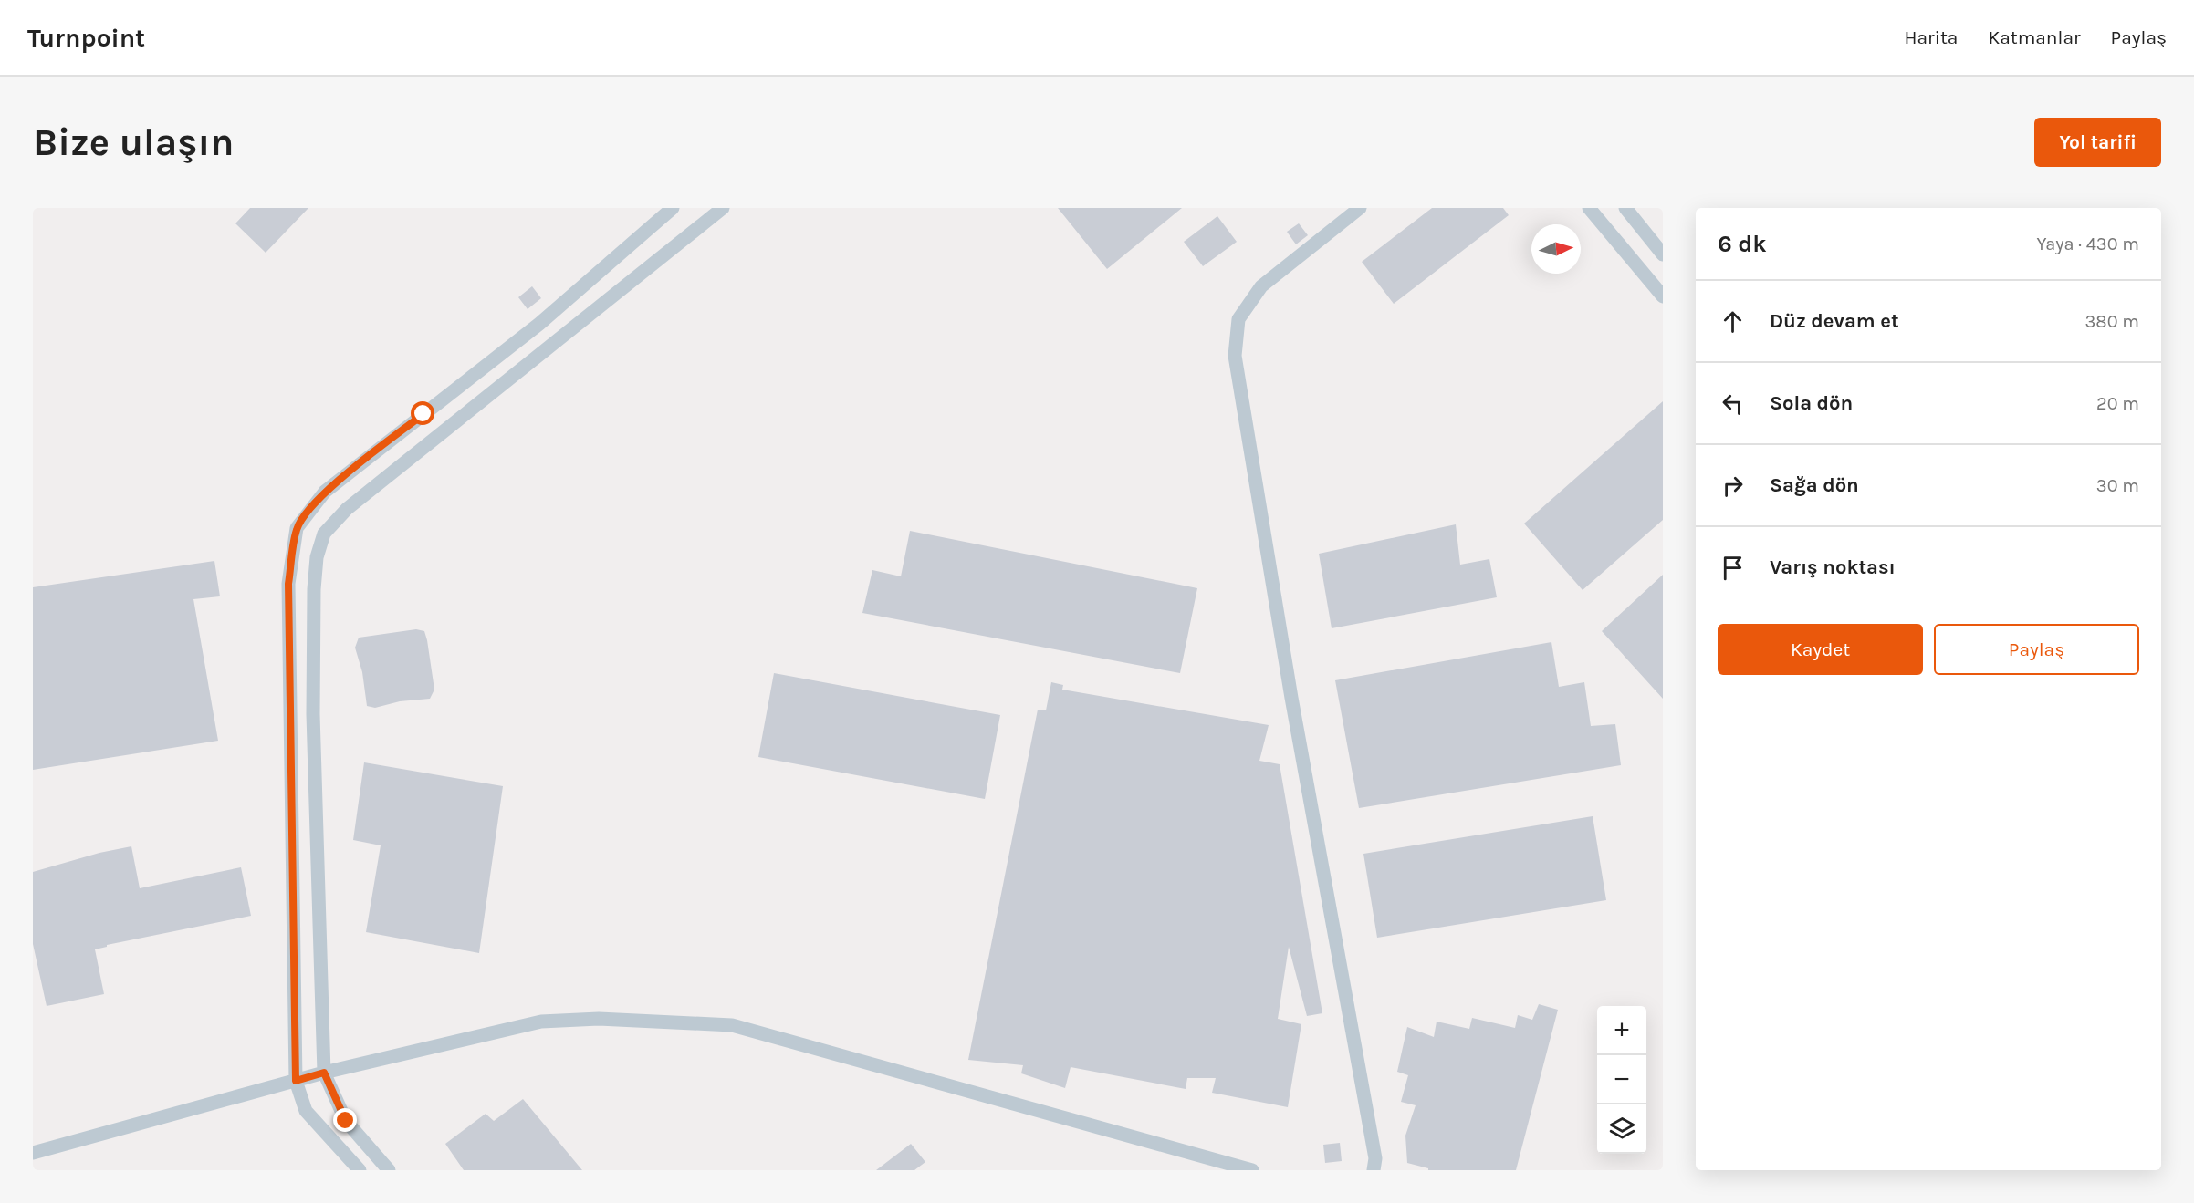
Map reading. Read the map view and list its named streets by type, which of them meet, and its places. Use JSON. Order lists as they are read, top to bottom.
{
  "north": "right",
  "page": {
    "header": "Turnpoint",
    "nav": ["Harita", "Katmanlar", "Paylaş"],
    "buttons": [
      "Yol tarifi",
      ["Kaydet", "Paylaş"]
    ],
    "title": "Bize ulaşın",
    "heading": ["6 dk", "Yaya · 430 m"],
    "list": [
      ["Düz devam et", "380 m"],
      ["Sola dön", "20 m"],
      ["Sağa dön", "30 m"],
      "Varış noktası"
    ],
    "map_buttons": ["+", "−"]
  }
}
